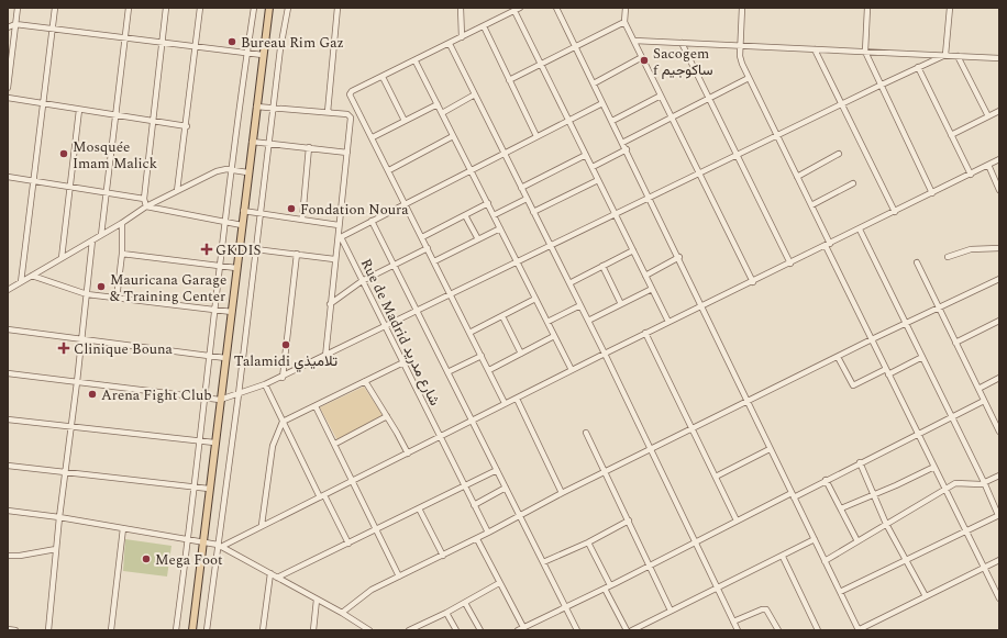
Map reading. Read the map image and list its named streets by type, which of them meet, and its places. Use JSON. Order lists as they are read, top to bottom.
{
  "streets": {
    "street": ["Rue de Madrid شارع مدريد"]
  },
  "places": {
    "other": [
      "Bureau Rim Gaz",
      "Sacogem f ساكوجيم",
      "Mosquée Imam Malick",
      "Fondation Noura",
      "Mauricana Garage & Training Center",
      "Talamidi تلاميذي",
      "Arena Fight Club",
      "Mega Foot"
    ],
    "health": ["GKDIS", "Clinique Bouna"]
  }
}
